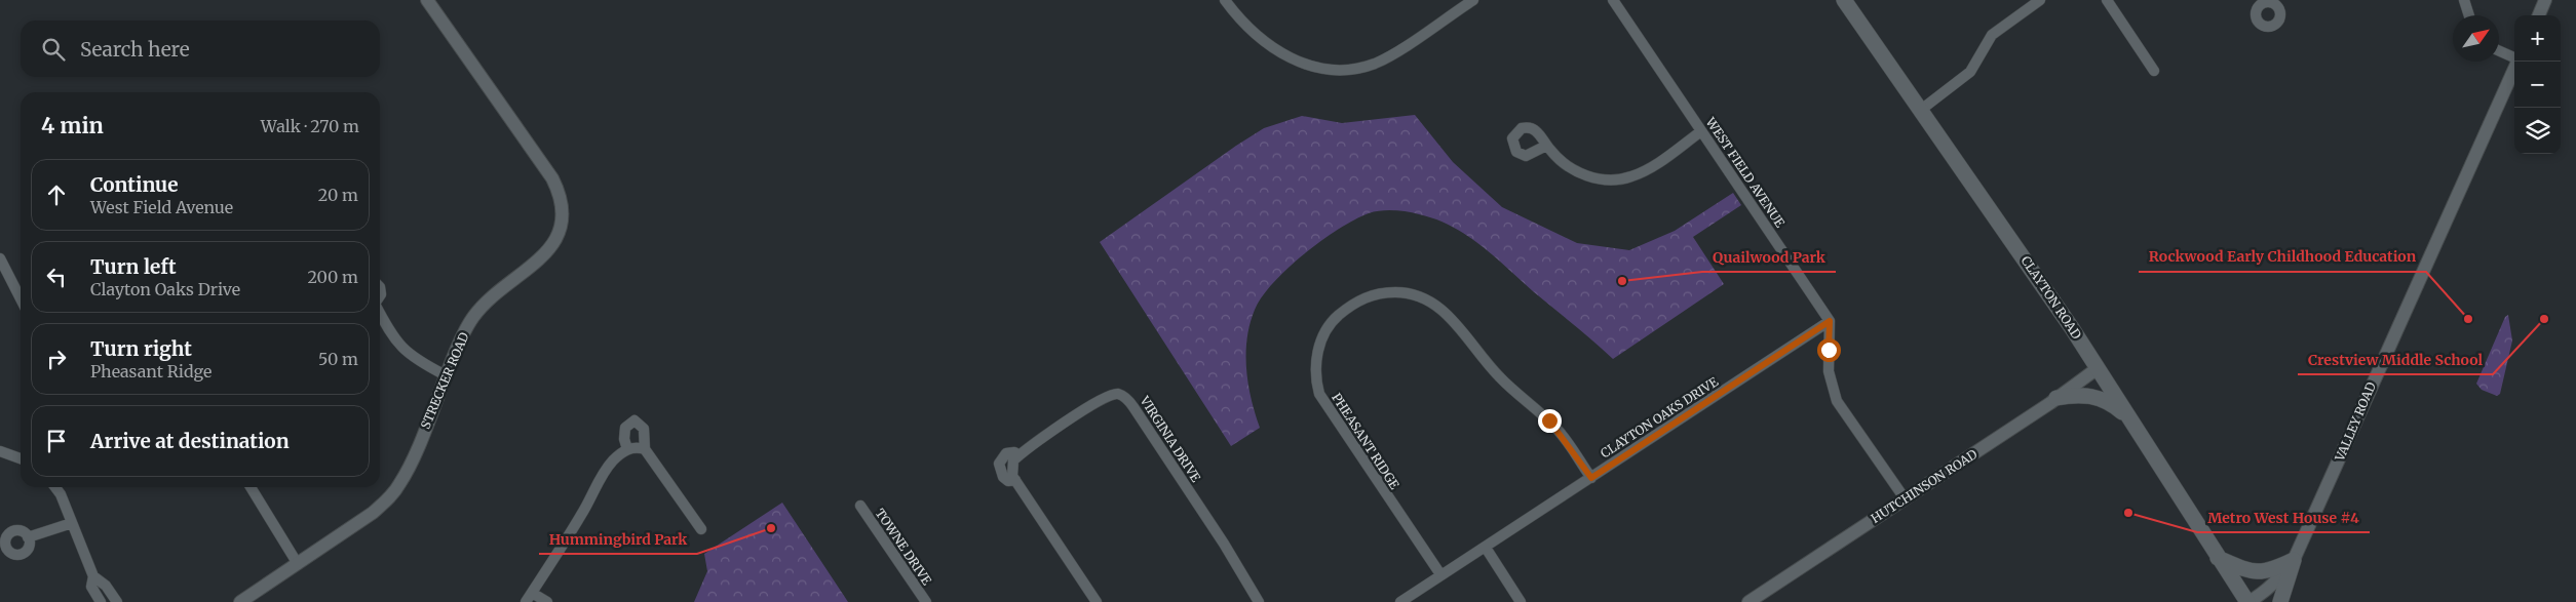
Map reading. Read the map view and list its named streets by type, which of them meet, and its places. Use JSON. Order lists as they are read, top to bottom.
{
  "streets": {
    "main road": ["CLAYTON ROAD"],
    "street": [
      "WEST FIELD AVENUE",
      "STRECKER ROAD",
      "CLAYTON OAKS DRIVE",
      "VALLEY ROAD",
      "VIRGINIA DRIVE",
      "PHEASANT RIDGE",
      "HUTCHINSON ROAD",
      "TOWNE DRIVE"
    ]
  },
  "crossings": [
    ["WEST FIELD AVENUE", "CLAYTON OAKS DRIVE"],
    ["CLAYTON ROAD", "VALLEY ROAD"],
    ["CLAYTON ROAD", "HUTCHINSON ROAD"],
    ["CLAYTON OAKS DRIVE", "PHEASANT RIDGE"]
  ],
  "places": [
    "Quailwood Park",
    "Rockwood Early Childhood Education",
    "Crestview Middle School",
    "Metro West House #4",
    "Hummingbird Park"
  ],
  "north": "top right",
  "page": {
    "map_buttons": ["+", "−"],
    "search": "Search here",
    "heading": ["4 min", "Walk · 270 m"],
    "list": [
      ["Continue", "West Field Avenue", "20 m"],
      ["Turn left", "Clayton Oaks Drive", "200 m"],
      ["Turn right", "Pheasant Ridge", "50 m"],
      "Arrive at destination"
    ]
  }
}
